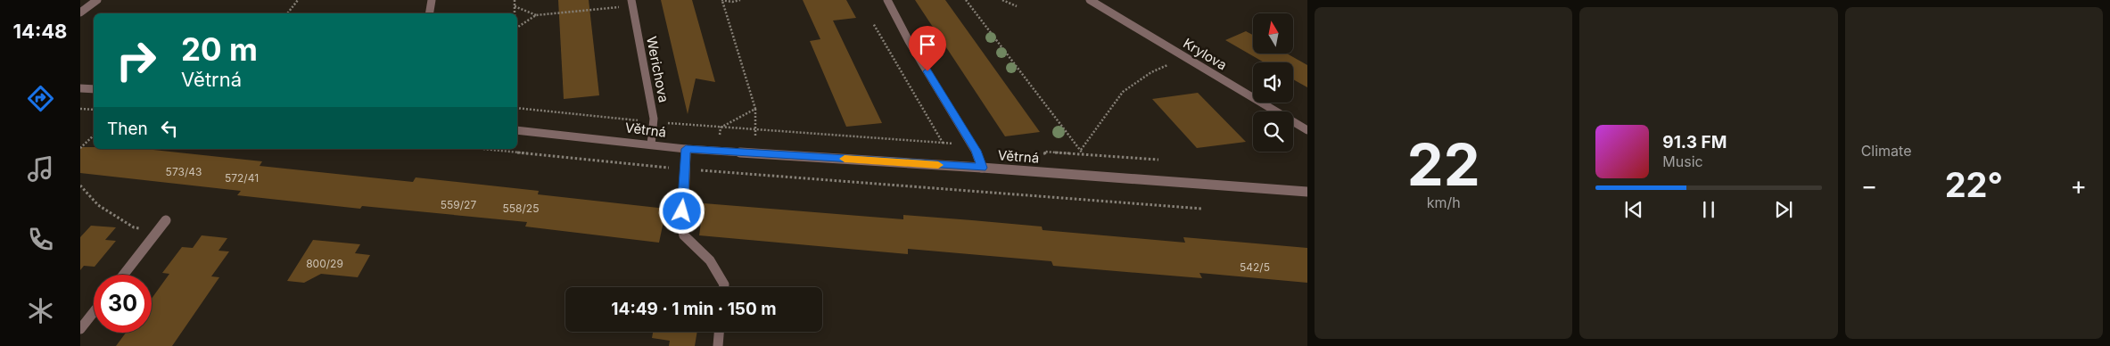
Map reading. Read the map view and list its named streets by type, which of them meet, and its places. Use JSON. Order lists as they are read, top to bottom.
{
  "streets": {
    "street": ["Krylova", "Werichova", "Větrná"]
  },
  "crossings": [
    ["Werichova", "Větrná"]
  ],
  "house_numbers": [
    "573/43",
    "572/41",
    "559/27",
    "558/25",
    "800/29",
    "542/5"
  ],
  "north": "top",
  "page": {
    "tabs": "14:48",
    "tile": [
      ["22", "km/h"],
      "Climate"
    ],
    "turn": ["20 m", "Větrná"],
    "then": "Then",
    "song": ["91.3 FM", "Music"],
    "heat": ["−", "22°", "+"],
    "limit": "30",
    "trip": "14:49 · 1 min · 150 m"
  }
}
